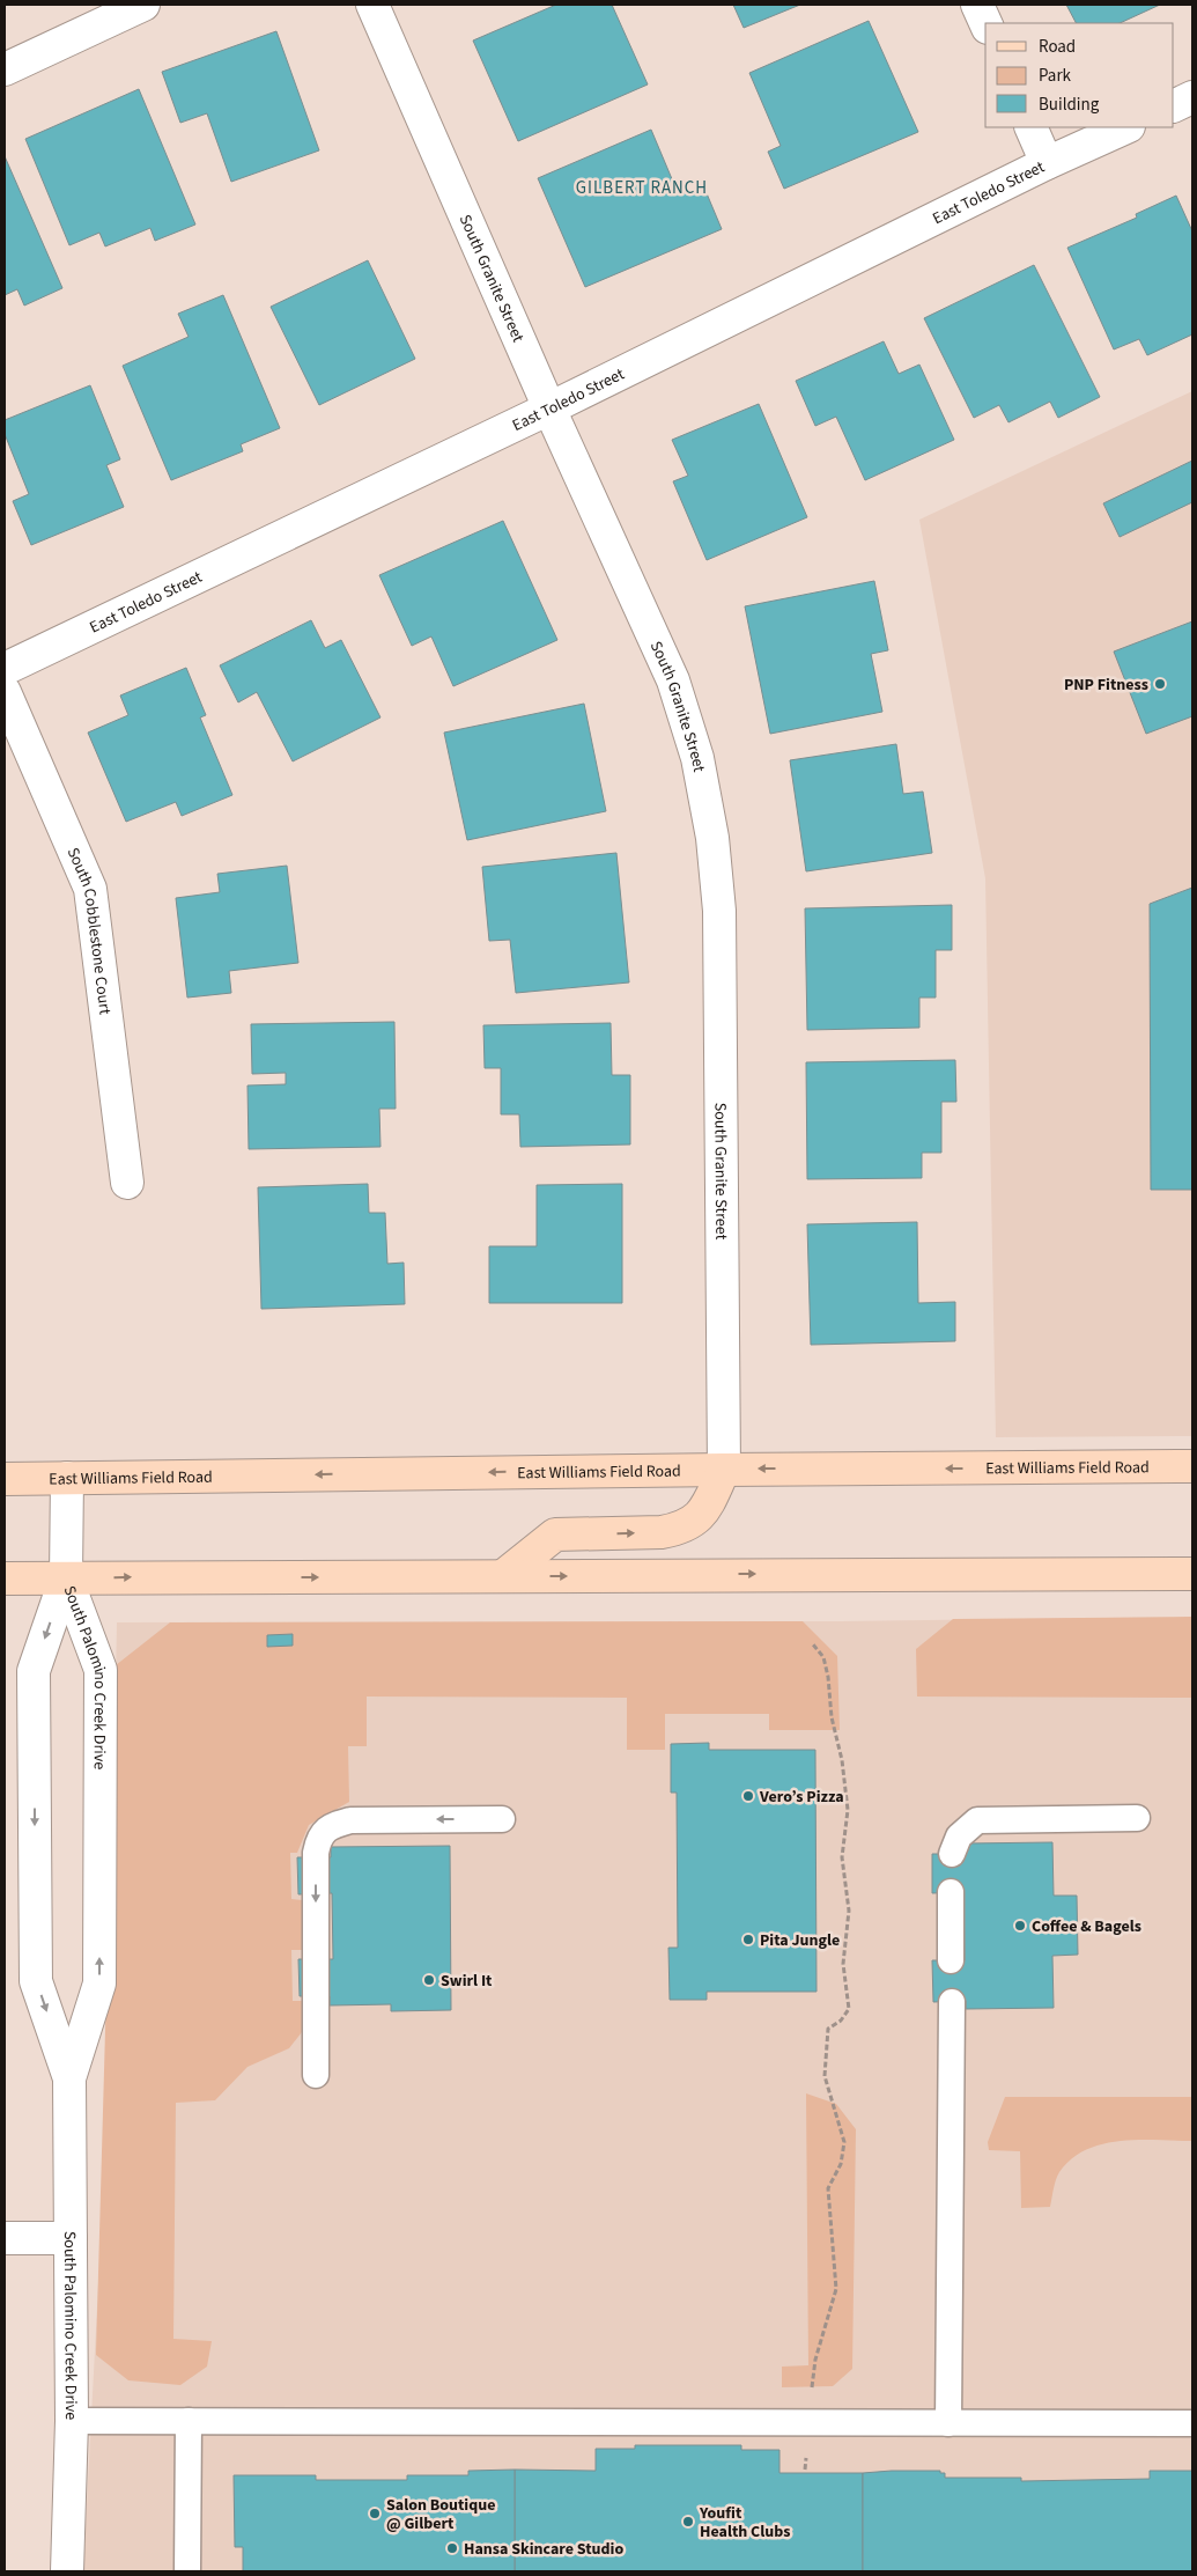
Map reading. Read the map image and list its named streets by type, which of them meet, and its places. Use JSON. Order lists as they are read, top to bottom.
{
  "streets": {
    "main road": ["East Williams Field Road"],
    "street": [
      "East Toledo Street",
      "South Granite Street",
      "South Cobblestone Court",
      "South Palomino Creek Drive"
    ]
  },
  "crossings": [
    ["East Toledo Street", "South Granite Street"],
    ["South Granite Street", "East Williams Field Road"]
  ],
  "districts": ["GILBERT RANCH"],
  "places": [
    "PNP Fitness",
    "Vero’s Pizza",
    "Coffee & Bagels",
    "Pita Jungle",
    "Swirl It",
    "Salon Boutique @ Gilbert",
    "Youfit Health Clubs",
    "Hansa Skincare Studio"
  ],
  "legend": ["Road", "Park", "Building"]
}
